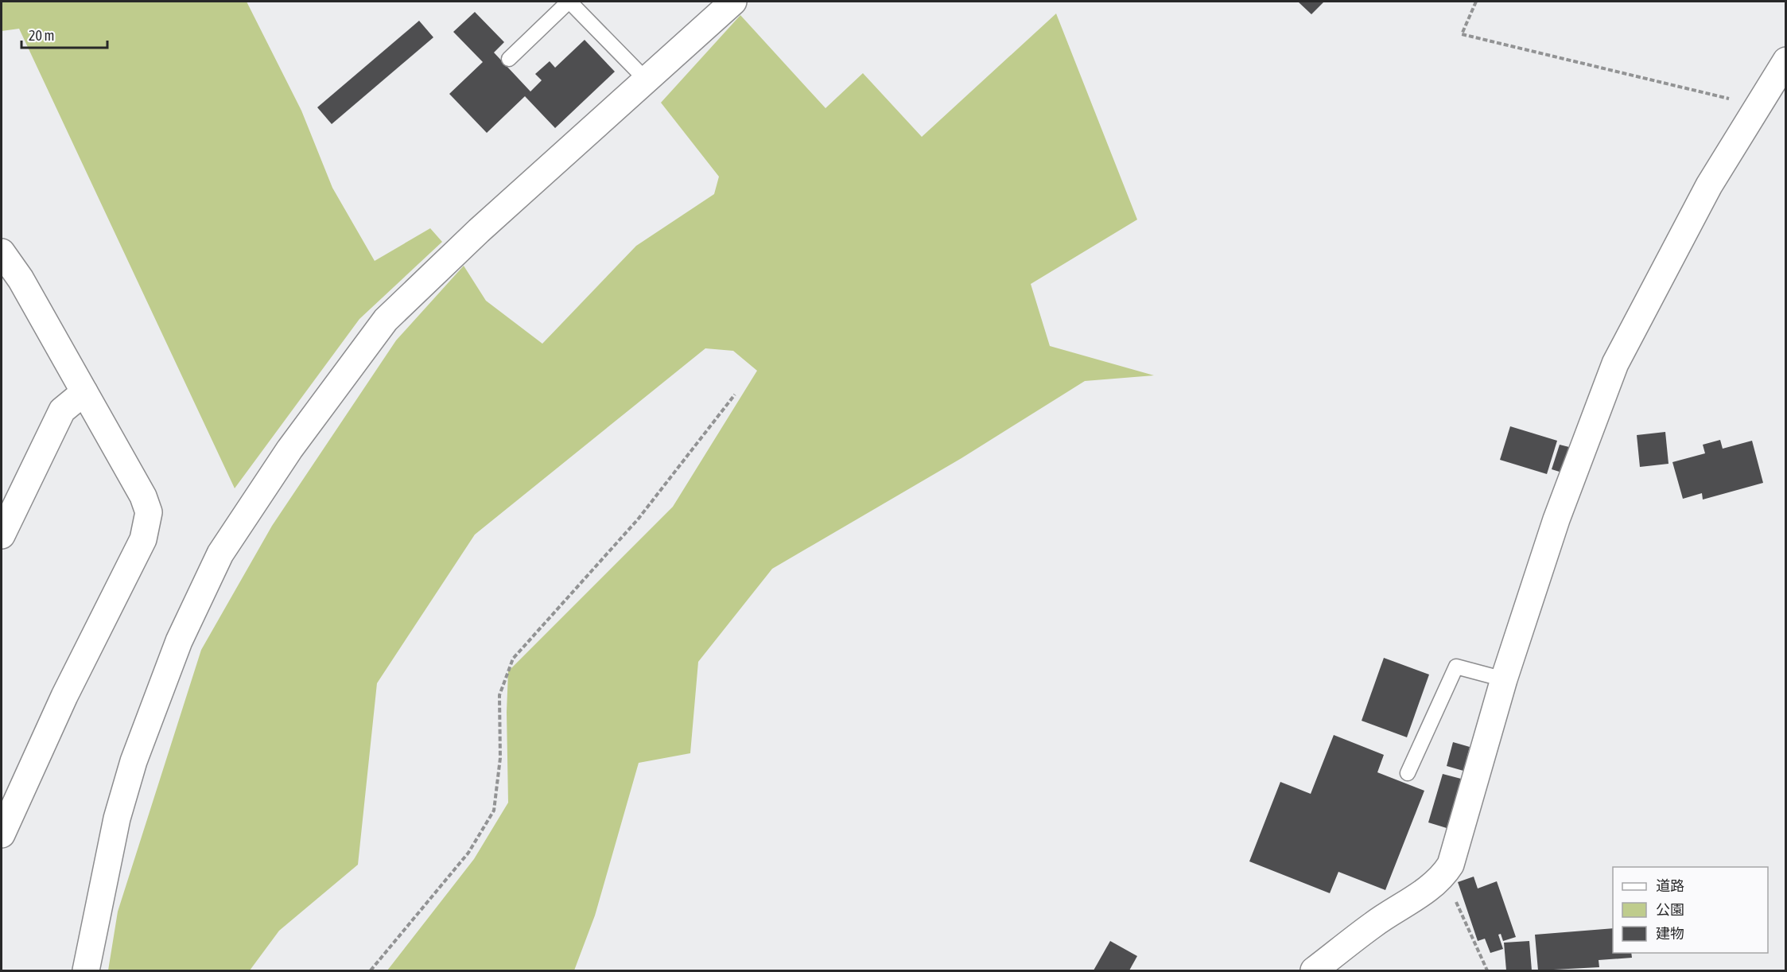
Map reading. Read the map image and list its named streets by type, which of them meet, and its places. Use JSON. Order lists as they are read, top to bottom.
{
  "legend": ["道路", "公園", "建物"],
  "scale_bar": "20 m"
}
